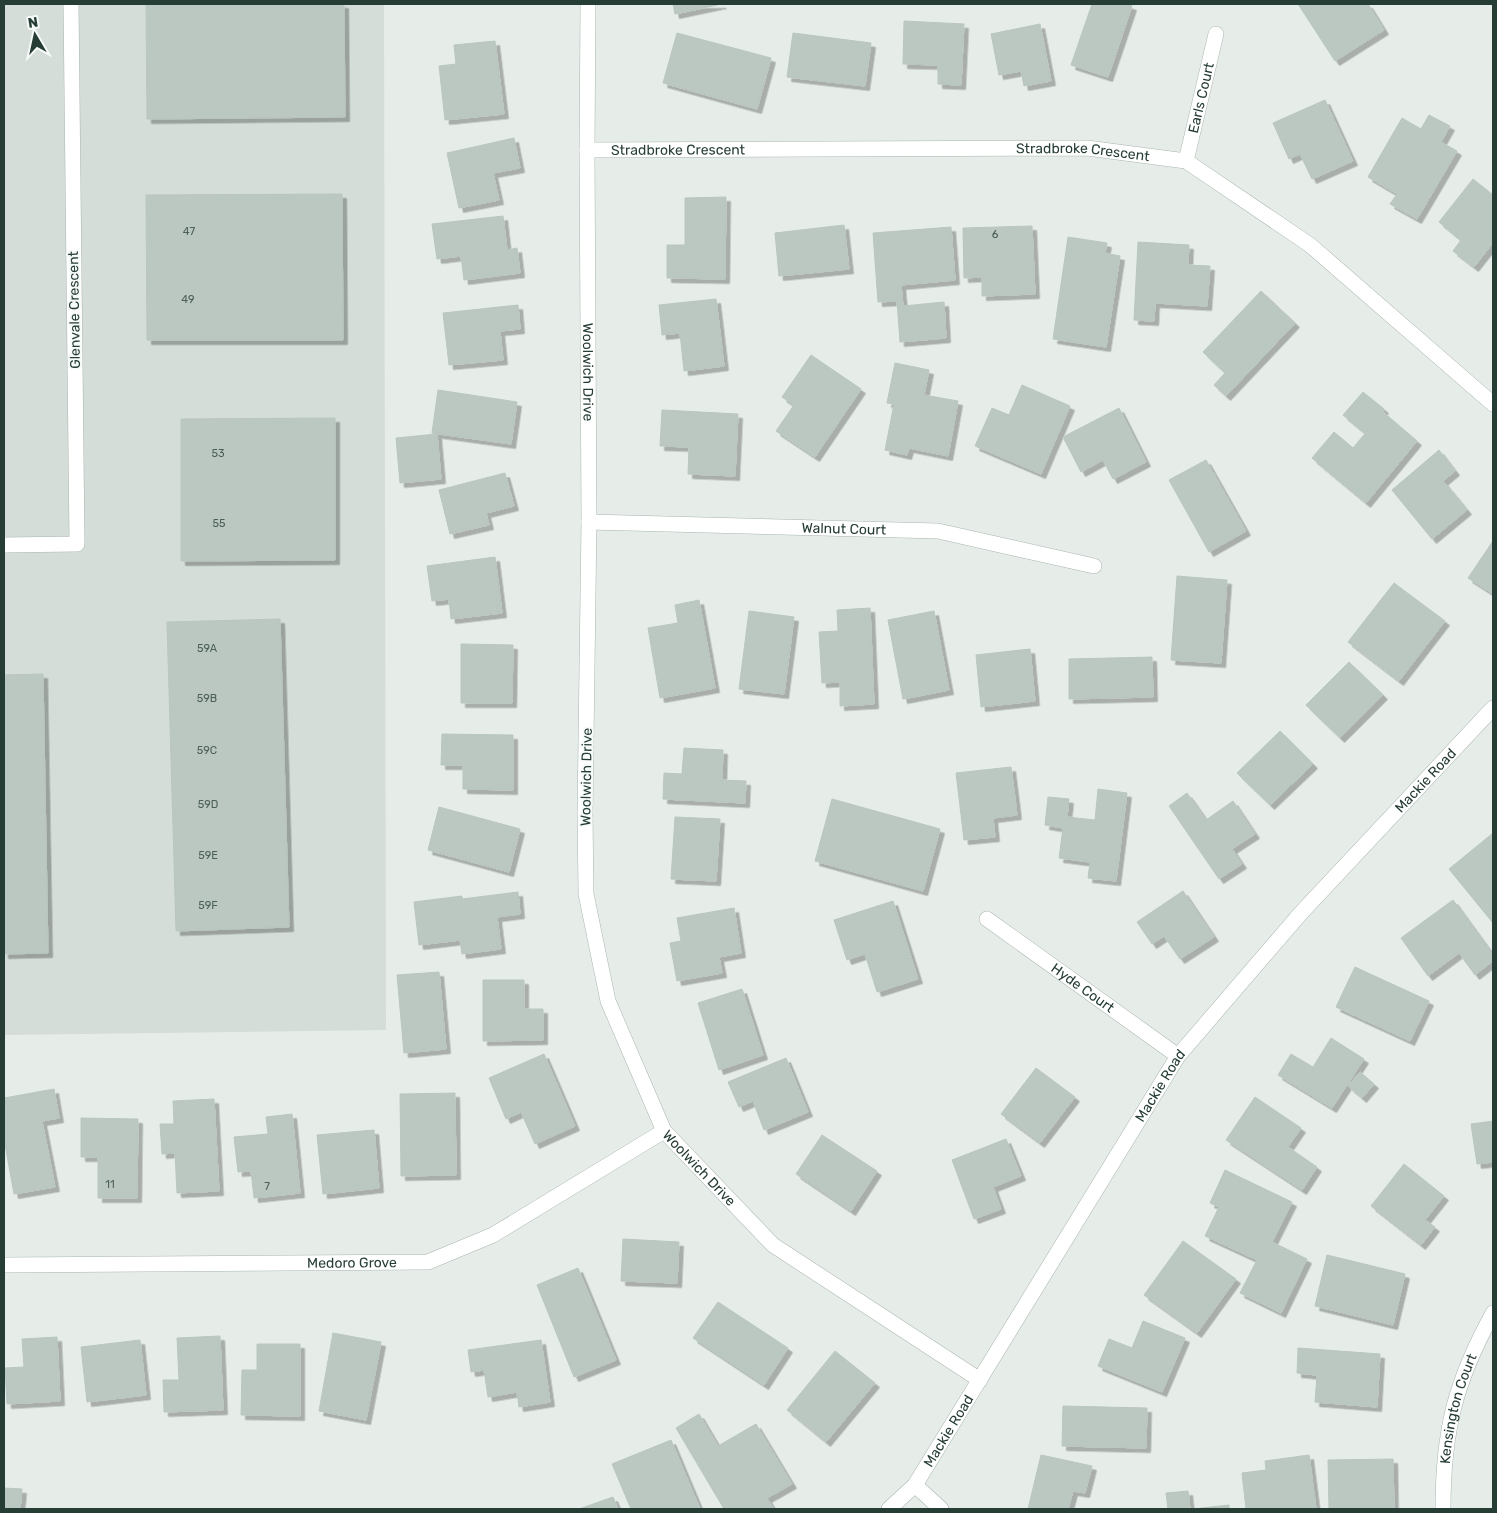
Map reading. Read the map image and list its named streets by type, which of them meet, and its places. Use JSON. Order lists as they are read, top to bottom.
{
  "streets": {
    "street": [
      "Earls Court",
      "Stradbroke Crescent",
      "Glenvale Crescent",
      "Woolwich Drive",
      "Walnut Court",
      "Mackie Road",
      "Hyde Court",
      "Medoro Grove",
      "Kensington Court"
    ]
  },
  "crossings": [
    ["Earls Court", "Stradbroke Crescent"],
    ["Stradbroke Crescent", "Woolwich Drive"],
    ["Woolwich Drive", "Walnut Court"],
    ["Woolwich Drive", "Mackie Road"],
    ["Woolwich Drive", "Medoro Grove"],
    ["Mackie Road", "Hyde Court"]
  ],
  "house_numbers": [
    "47",
    "6",
    "49",
    "53",
    "55",
    "59A",
    "59B",
    "59C",
    "59D",
    "59E",
    "59F",
    "11",
    "7"
  ],
  "north": "top"
}
